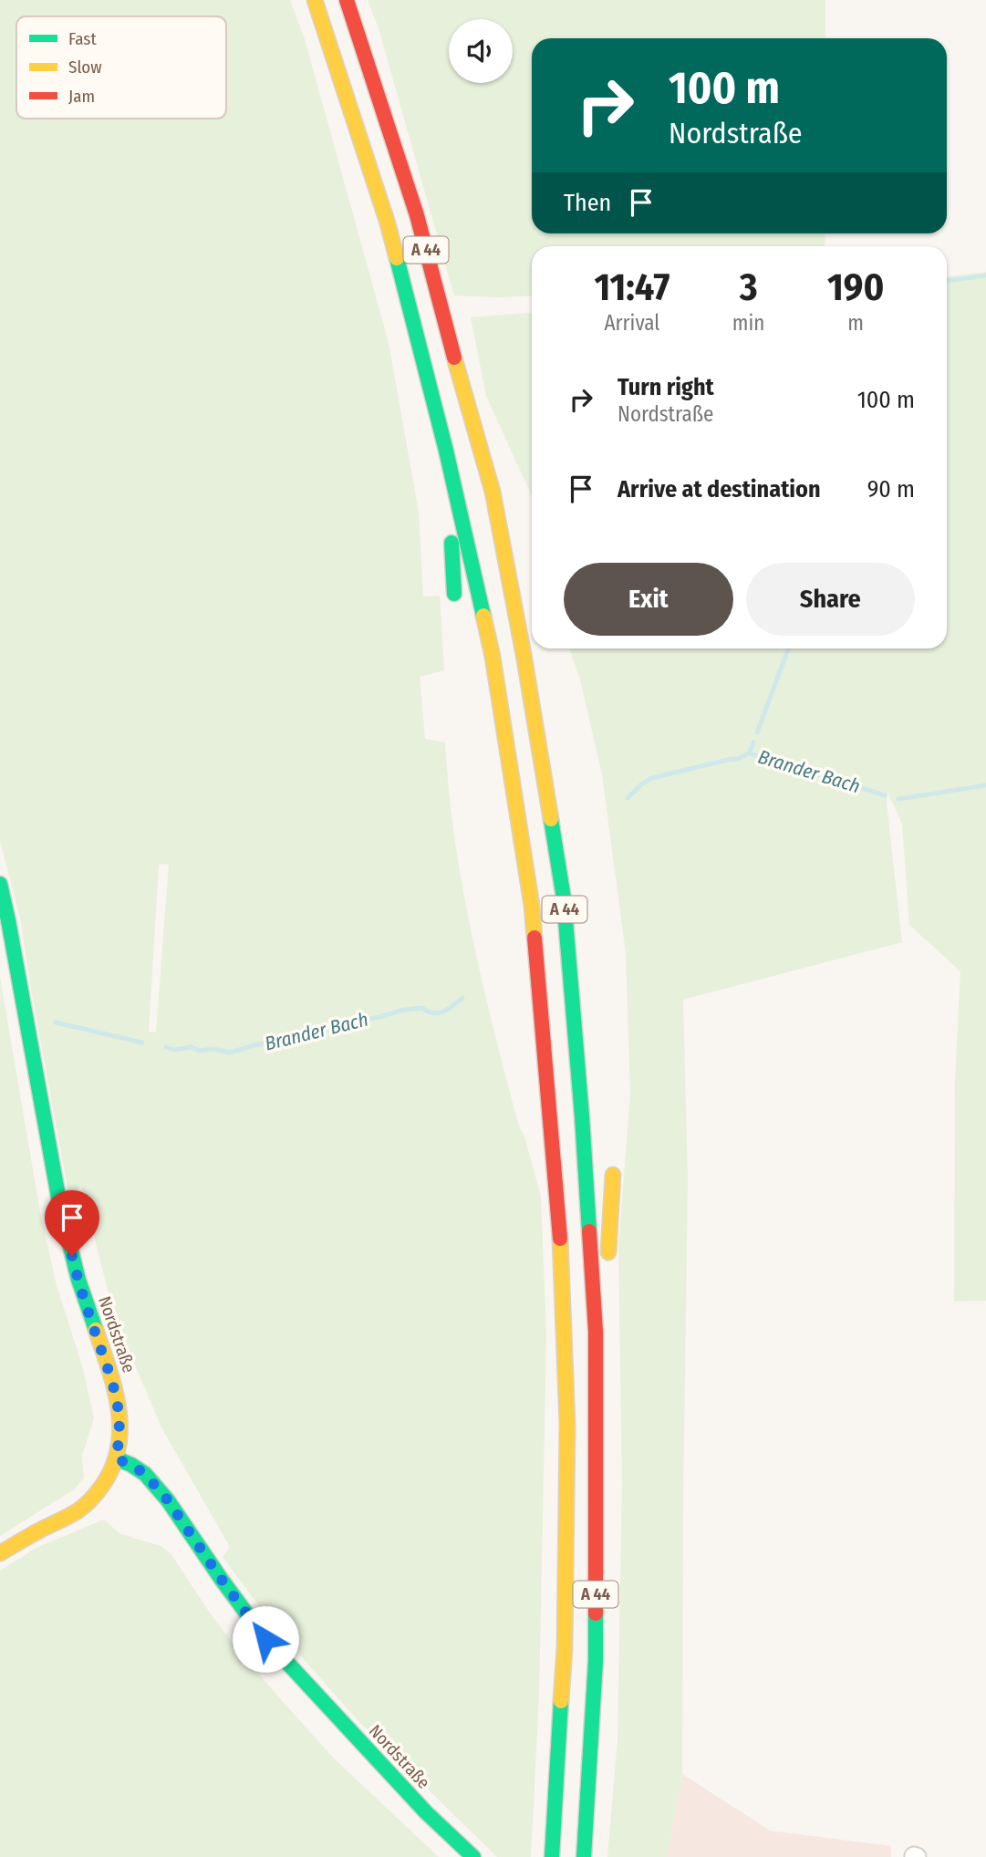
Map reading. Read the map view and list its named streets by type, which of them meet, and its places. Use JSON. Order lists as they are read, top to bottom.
{
  "streets": {
    "main road": ["A 44", "Nordstraße"]
  },
  "water": ["Brander Bach"],
  "legend": ["Fast", "Slow", "Jam"],
  "page": {
    "turn": ["100 m", "Nordstraße"],
    "then": "Then",
    "eta": [
      "11:47",
      "Arrival",
      "3",
      "min",
      "190",
      "m"
    ],
    "list": [
      {
        "name": "Turn right",
        "note": "Nordstraße",
        "value": "100 m"
      },
      {
        "name": "Arrive at destination",
        "value": "90 m"
      }
    ],
    "buttons": ["Exit", "Share"]
  }
}
